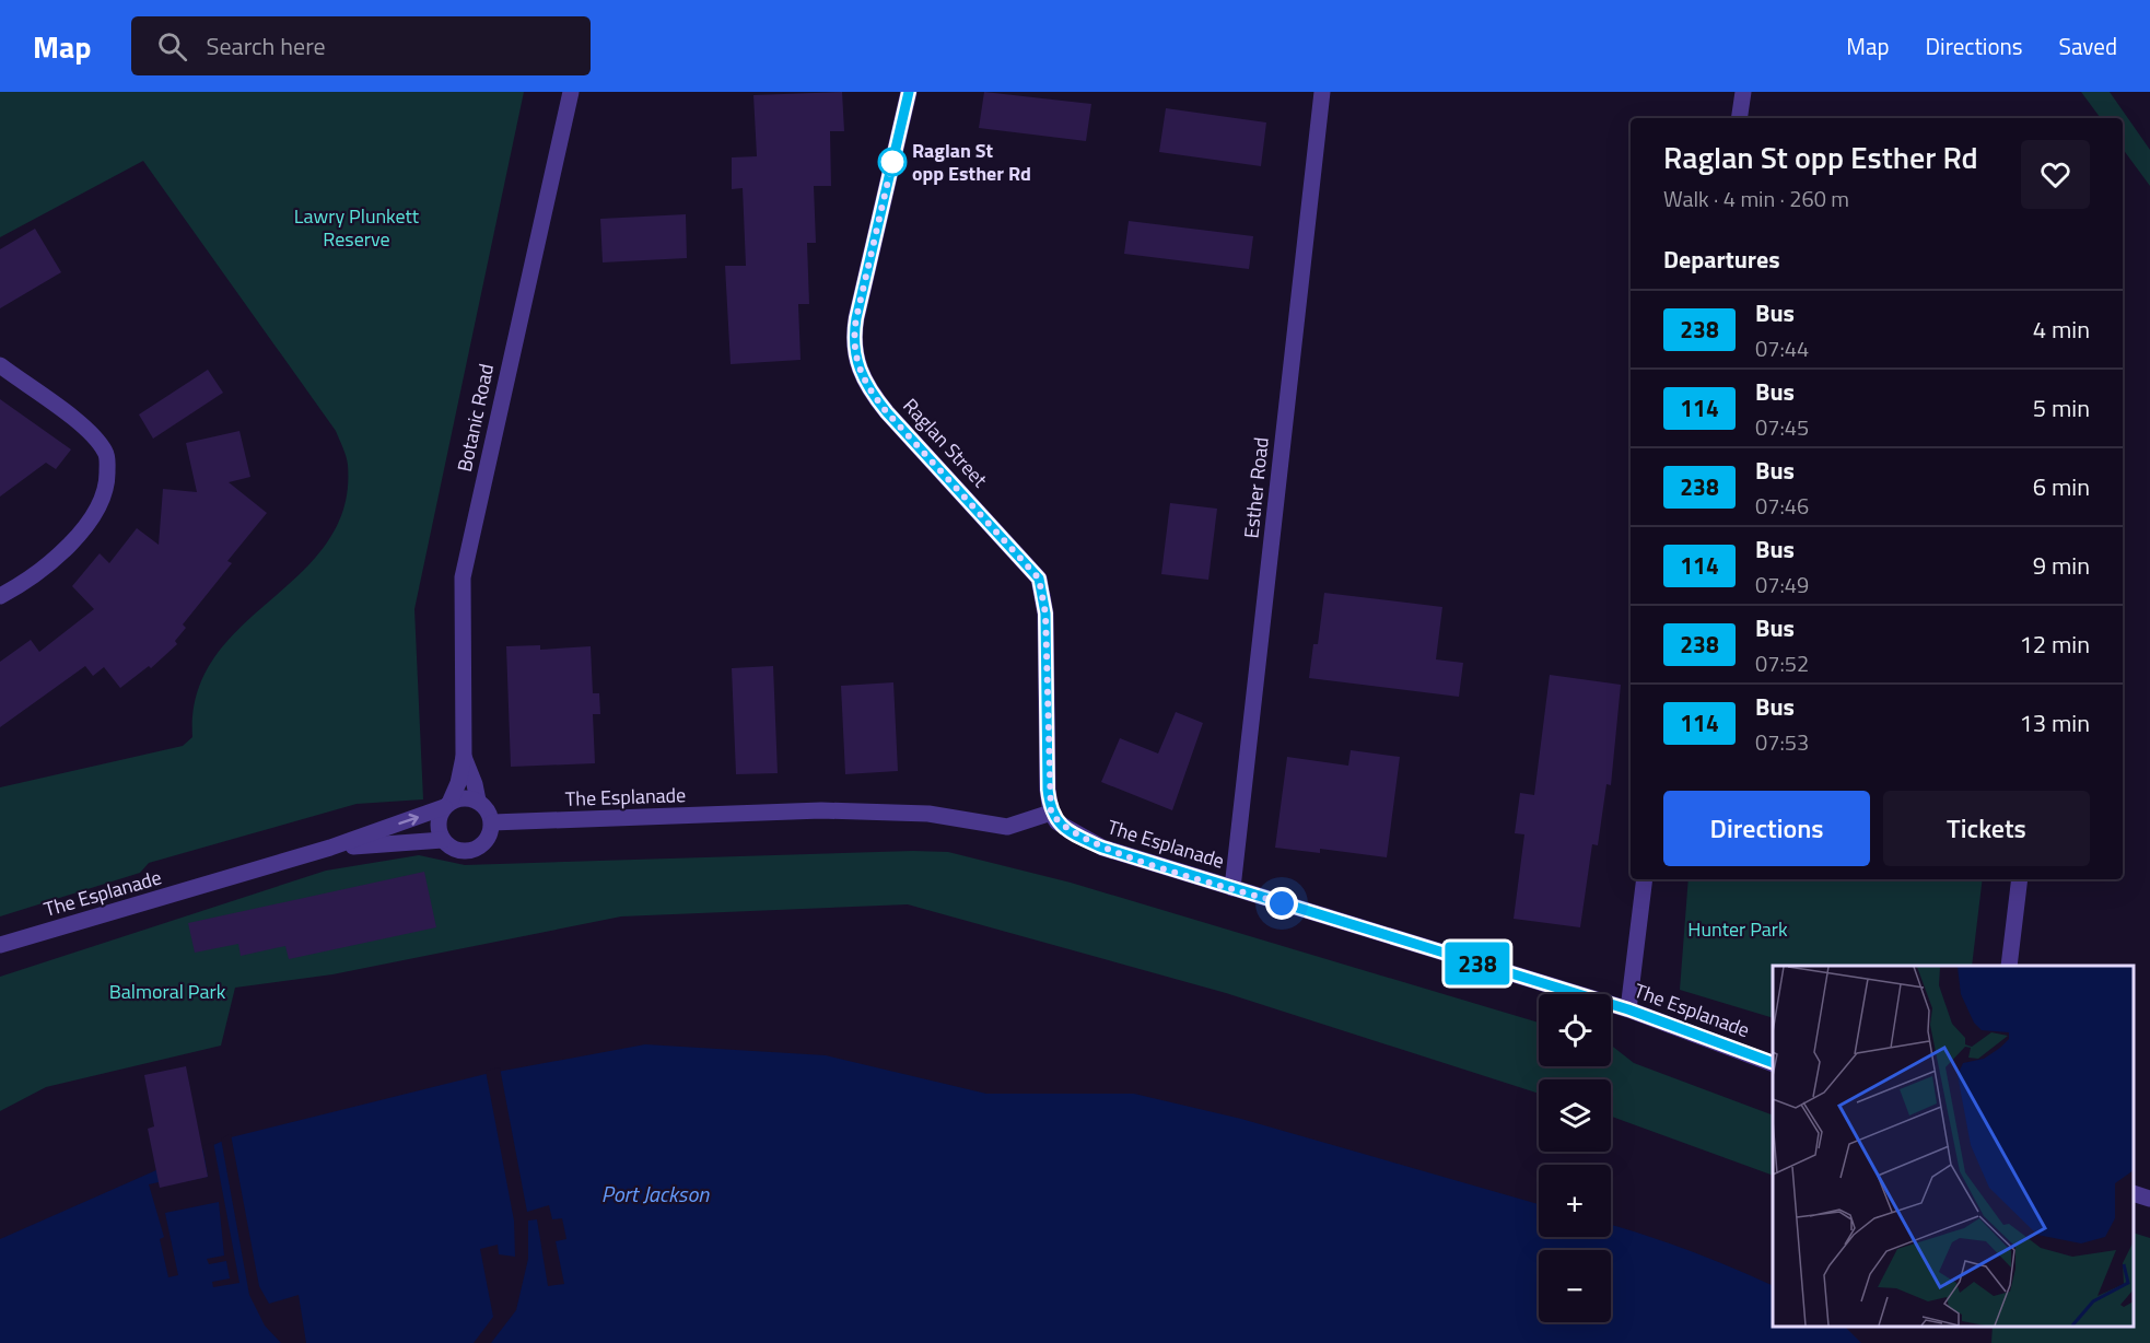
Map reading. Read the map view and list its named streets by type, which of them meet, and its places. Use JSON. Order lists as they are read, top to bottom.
{
  "streets": {
    "street": [
      "Botanic Road",
      "Raglan Street",
      "Esther Road",
      "The Esplanade"
    ]
  },
  "crossings": [
    ["Botanic Road", "The Esplanade"],
    ["Raglan Street", "The Esplanade"],
    ["Esther Road", "The Esplanade"]
  ],
  "water": ["Port Jackson"],
  "parks": ["Lawry Plunkett Reserve", "Hunter Park", "Balmoral Park"],
  "places": ["Raglan St opp Esther Rd"],
  "lines": ["bus line 238"],
  "page": {
    "header": "Map",
    "search": "Search here",
    "nav": ["Map", "Directions", "Saved"],
    "on_map": "238",
    "heading": [
      ["Raglan St opp Esther Rd", "Walk · 4 min · 260 m"],
      "Departures"
    ],
    "list": [
      {
        "mark": "238",
        "name": "Bus",
        "note": "07:44",
        "value": "4 min"
      },
      {
        "mark": "114",
        "name": "Bus",
        "note": "07:45",
        "value": "5 min"
      },
      {
        "mark": "238",
        "name": "Bus",
        "note": "07:46",
        "value": "6 min"
      },
      {
        "mark": "114",
        "name": "Bus",
        "note": "07:49",
        "value": "9 min"
      },
      {
        "mark": "238",
        "name": "Bus",
        "note": "07:52",
        "value": "12 min"
      },
      {
        "mark": "114",
        "name": "Bus",
        "note": "07:53",
        "value": "13 min"
      }
    ],
    "buttons": ["Directions", "Tickets"],
    "map_buttons": ["+", "−"]
  }
}
